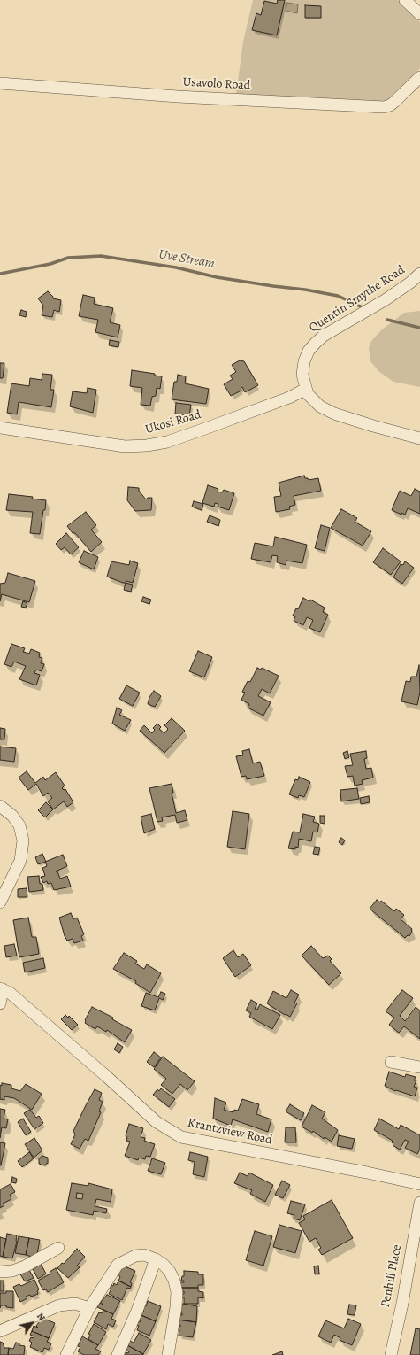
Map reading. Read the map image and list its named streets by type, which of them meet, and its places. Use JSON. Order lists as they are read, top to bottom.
{
  "streets": {
    "street": [
      "Usavolo Road",
      "Quentin Smythe Road",
      "Ukosi Road",
      "Krantzview Road",
      "Penhill Place"
    ]
  },
  "crossings": [
    ["Quentin Smythe Road", "Ukosi Road"]
  ],
  "water": ["Uve Stream"],
  "north": "top right"
}
